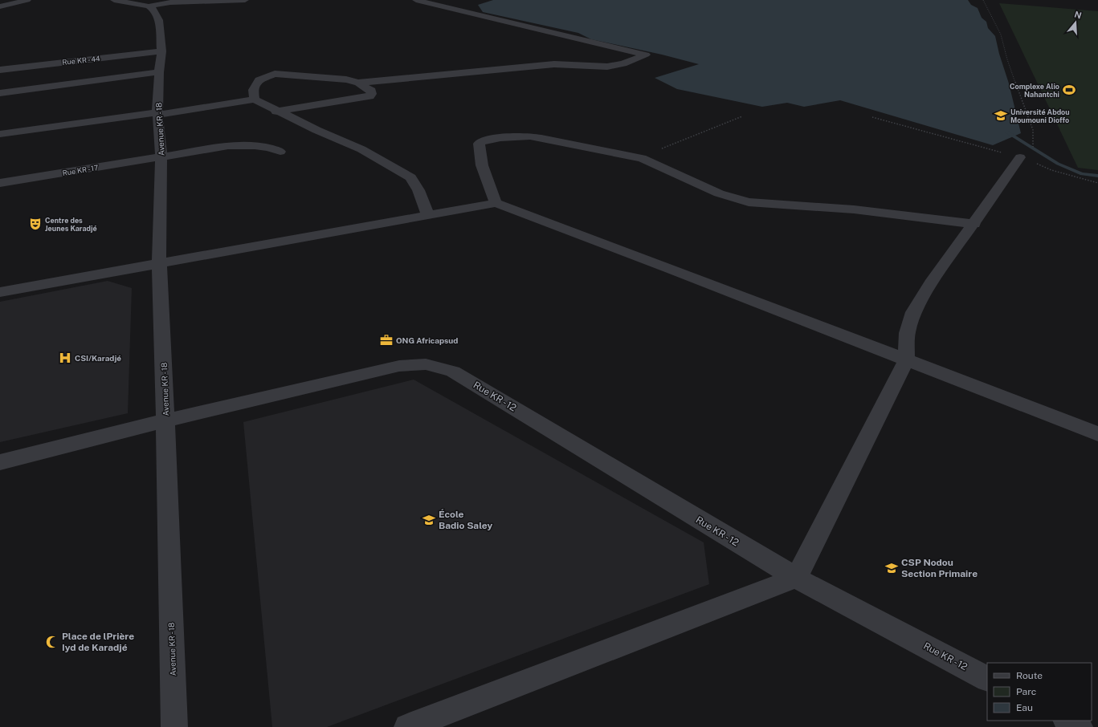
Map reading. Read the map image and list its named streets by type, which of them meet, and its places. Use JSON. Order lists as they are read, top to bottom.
{
  "streets": {
    "street": [
      "Rue KR - 44",
      "Avenue KR - 18",
      "Rue KR - 17",
      "Rue KR - 12"
    ]
  },
  "crossings": [
    ["Rue KR - 44", "Avenue KR - 18"],
    ["Avenue KR - 18", "Rue KR - 17"],
    ["Avenue KR - 18", "Rue KR - 12"]
  ],
  "places": {
    "sports": ["Complexe Alio Nahantchi"],
    "school or university": ["Université Abdou Moumouni Dioffo", "École Badio Saley", "CSP Nodou Section Primaire"],
    "theatre": ["Centre des Jeunes Karadjé"],
    "office": ["ONG Africapsud"],
    "hospital": ["CSI/Karadjé"],
    "mosque": ["Place de lPrière Iyd de Karadjé"]
  },
  "legend": ["Route", "Parc", "Eau"],
  "north": "top"
}
